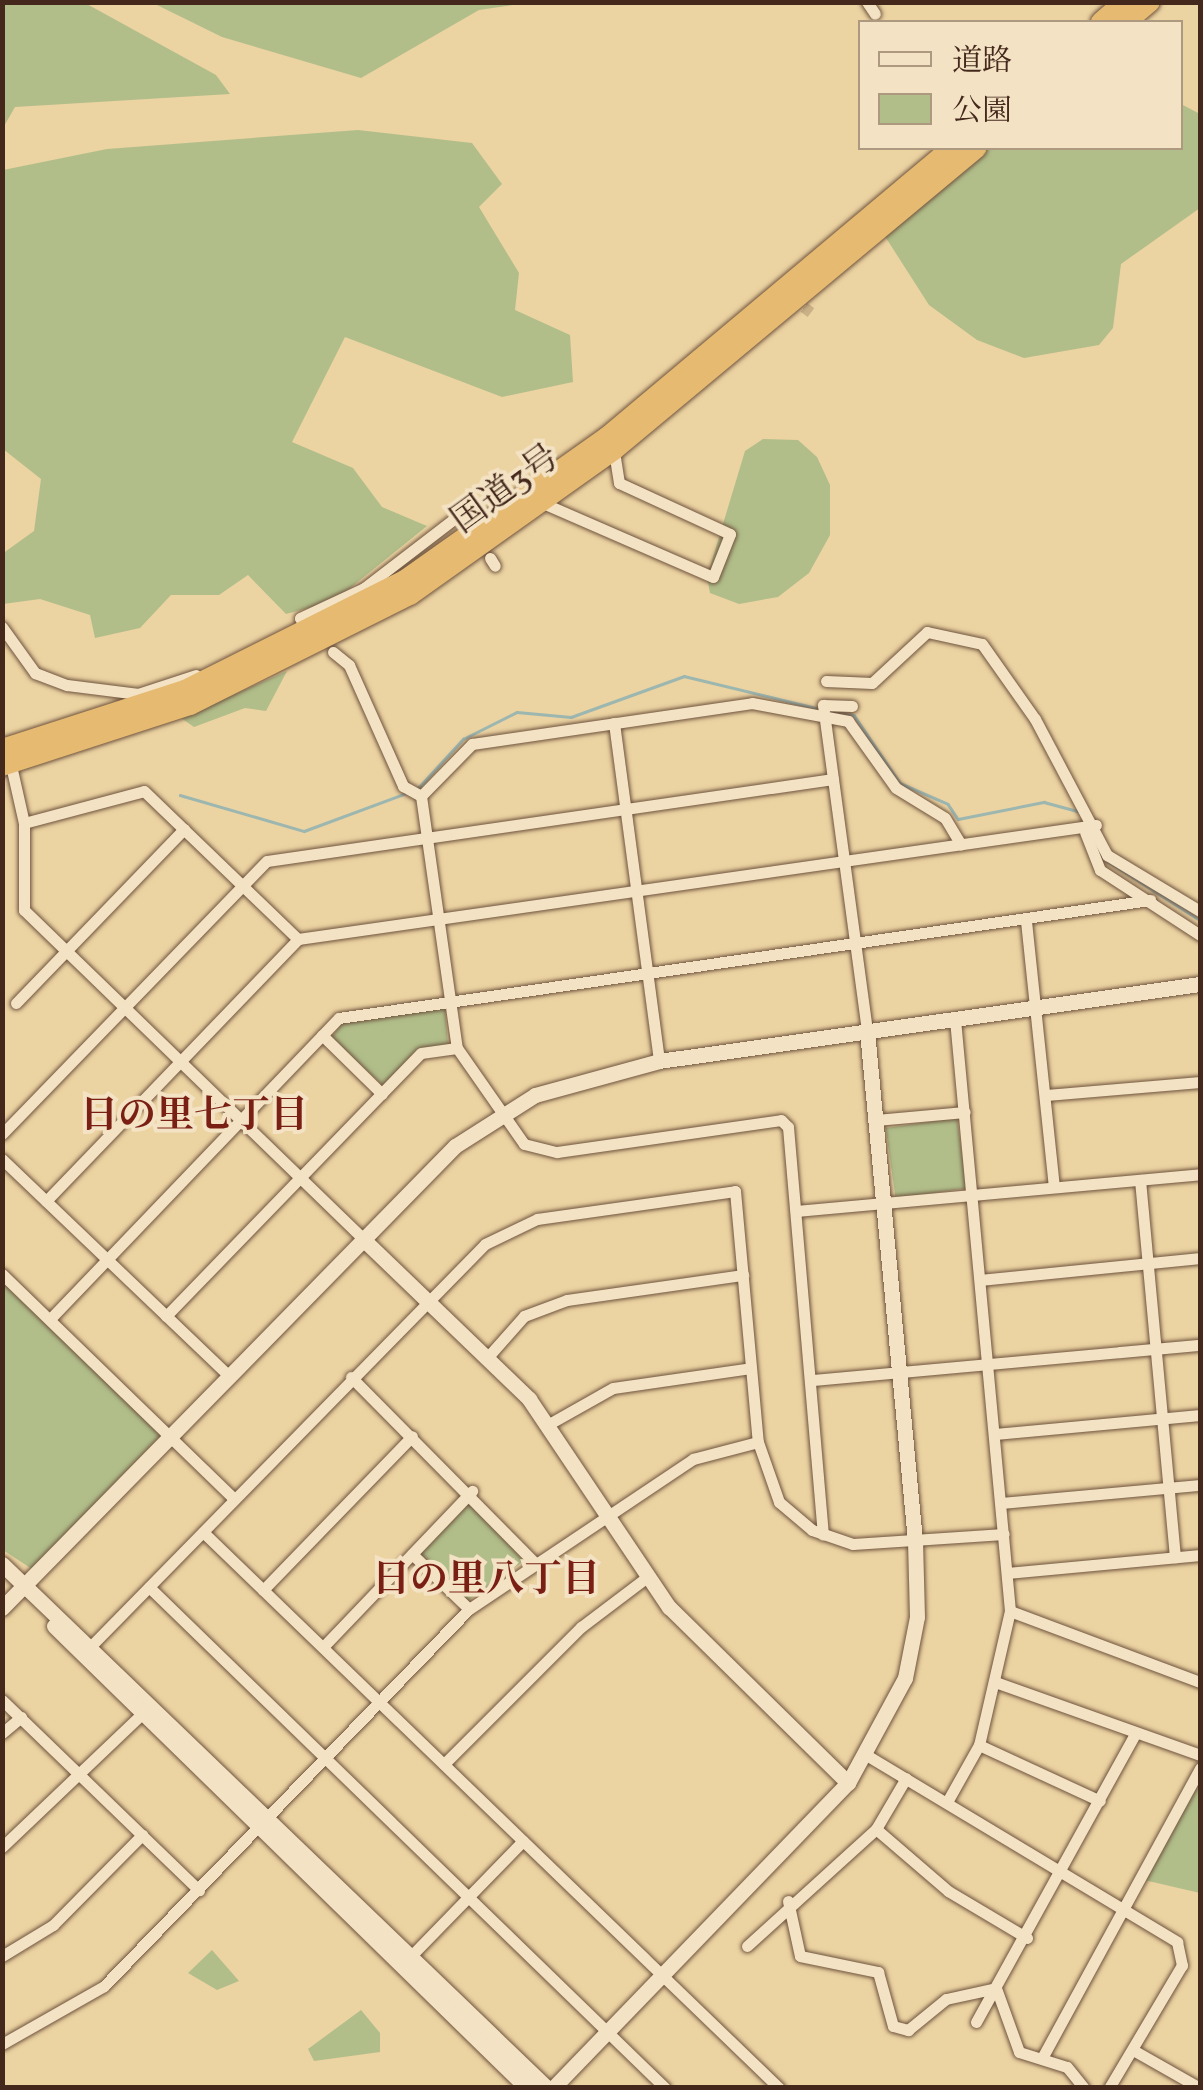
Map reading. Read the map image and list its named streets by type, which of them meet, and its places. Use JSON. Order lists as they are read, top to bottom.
{
  "streets": {
    "highway": ["国道3号"]
  },
  "districts": ["日の里七丁目", "日の里八丁目"],
  "legend": ["道路", "公園"]
}
